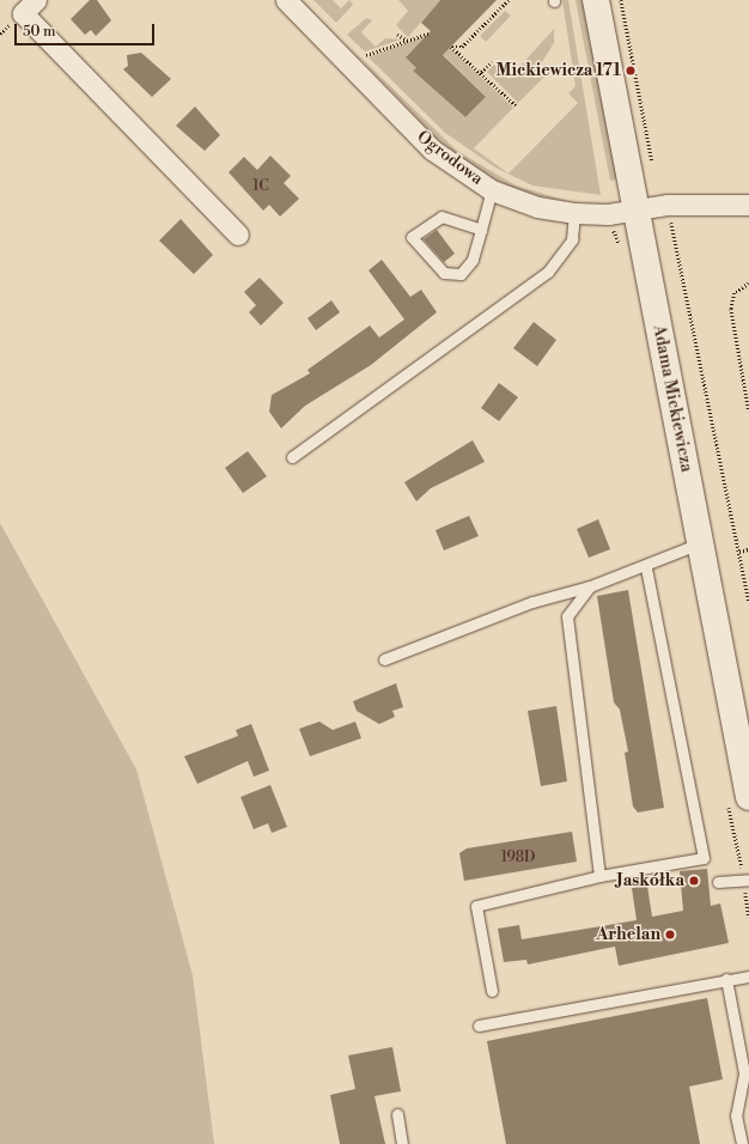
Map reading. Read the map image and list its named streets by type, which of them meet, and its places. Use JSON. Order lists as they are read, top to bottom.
{
  "streets": {
    "main road": ["Adama Mickiewicza"],
    "street": ["Ogrodowa"]
  },
  "crossings": [
    ["Ogrodowa", "Adama Mickiewicza"]
  ],
  "places": ["Mickiewicza 171", "Jaskółka", "Arhelan"],
  "house_numbers": ["1C", "198D"],
  "scale_bar": "50 m"
}
